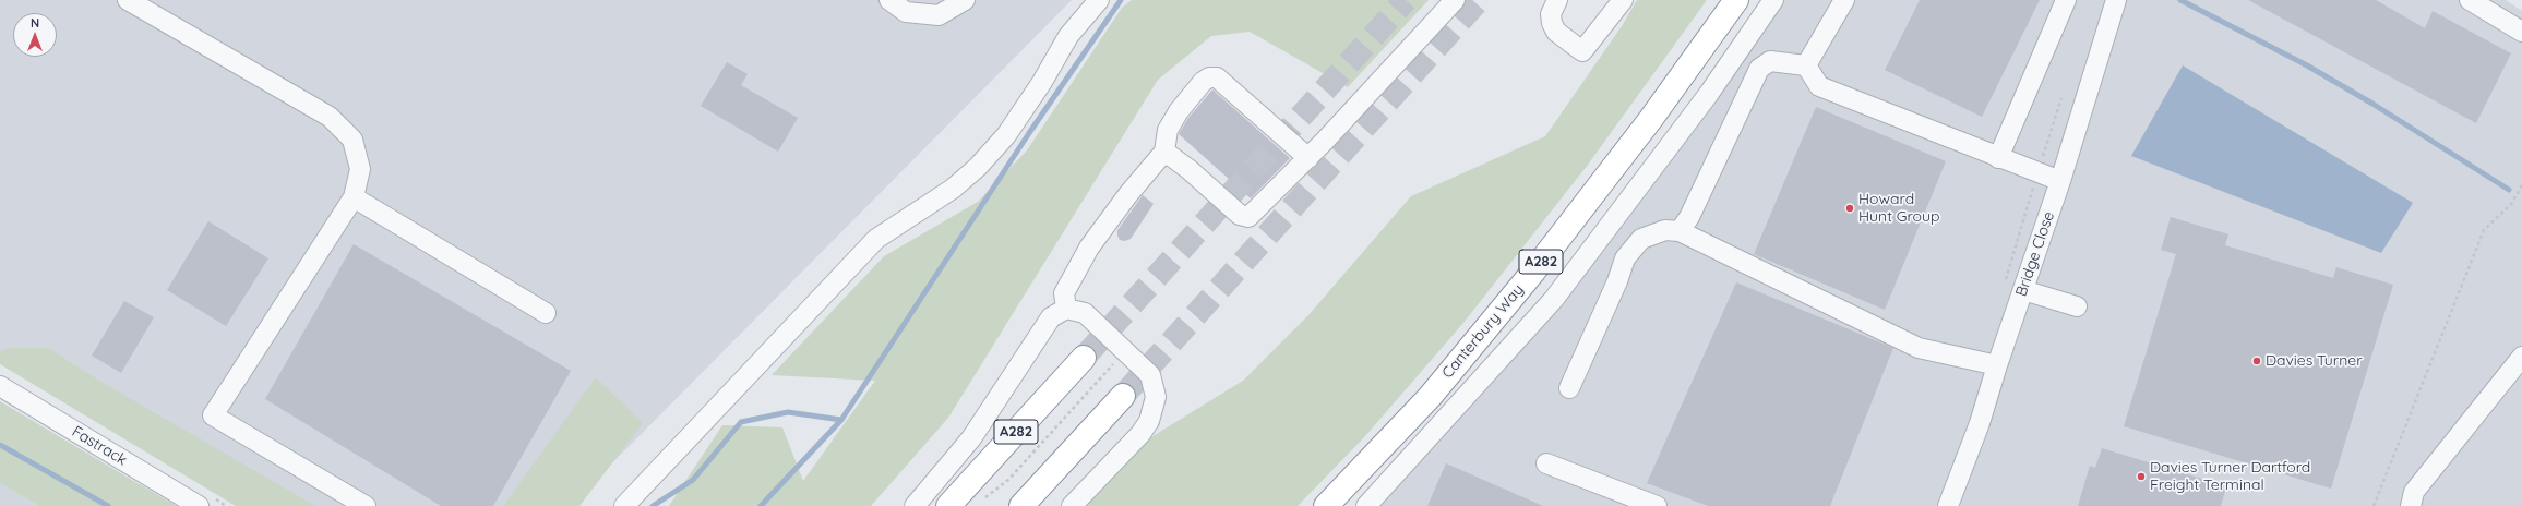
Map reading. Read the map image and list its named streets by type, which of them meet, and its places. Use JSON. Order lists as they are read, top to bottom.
{
  "streets": {
    "highway": ["A282", "Canterbury Way"],
    "street": ["Bridge Close", "Fastrack"]
  },
  "places": ["Howard Hunt Group", "Davies Turner", "Davies Turner Dartford Freight Terminal"],
  "north": "top"
}
